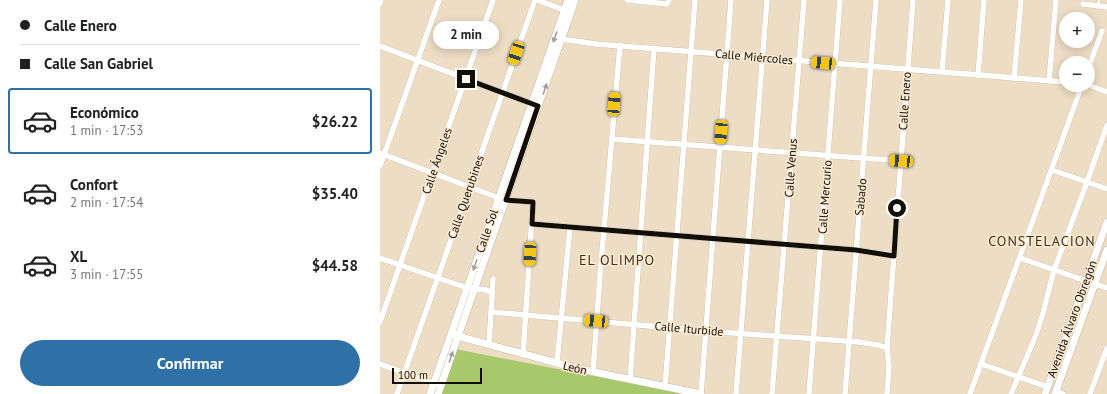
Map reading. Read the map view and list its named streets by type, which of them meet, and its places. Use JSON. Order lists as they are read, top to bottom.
{
  "streets": {
    "street": [
      "Calle Miércoles",
      "Calle Enero",
      "Calle Ángeles",
      "Calle Venus",
      "Calle Querubines",
      "Calle Mercurio",
      "Sabado",
      "Calle Sol",
      "Avenida Álvaro Obregón",
      "Calle Iturbide",
      "León"
    ]
  },
  "crossings": [
    ["Calle Miércoles", "Calle Enero"],
    ["Calle Miércoles", "Calle Venus"],
    ["Calle Miércoles", "Calle Mercurio"],
    ["Calle Miércoles", "Sabado"],
    ["Calle Miércoles", "Calle Sol"],
    ["Calle Enero", "Calle Iturbide"],
    ["Calle Venus", "Calle Iturbide"],
    ["Calle Mercurio", "Calle Iturbide"],
    ["Sabado", "Calle Iturbide"],
    ["Calle Sol", "León"]
  ],
  "districts": ["CONSTELACION", "EL OLIMPO"],
  "scale_bar": "100 m",
  "page": {
    "banner": ["Calle Enero", "Calle San Gabriel"],
    "map_buttons": ["+", "−"],
    "bubble": "2 min",
    "list": [
      {
        "name": "Económico",
        "note": "1 min · 17:53",
        "value": "$26.22"
      },
      {
        "name": "Confort",
        "note": "2 min · 17:54",
        "value": "$35.40"
      },
      {
        "name": "XL",
        "note": "3 min · 17:55",
        "value": "$44.58"
      }
    ],
    "buttons": "Confirmar",
    "scale": "100 m"
  }
}
